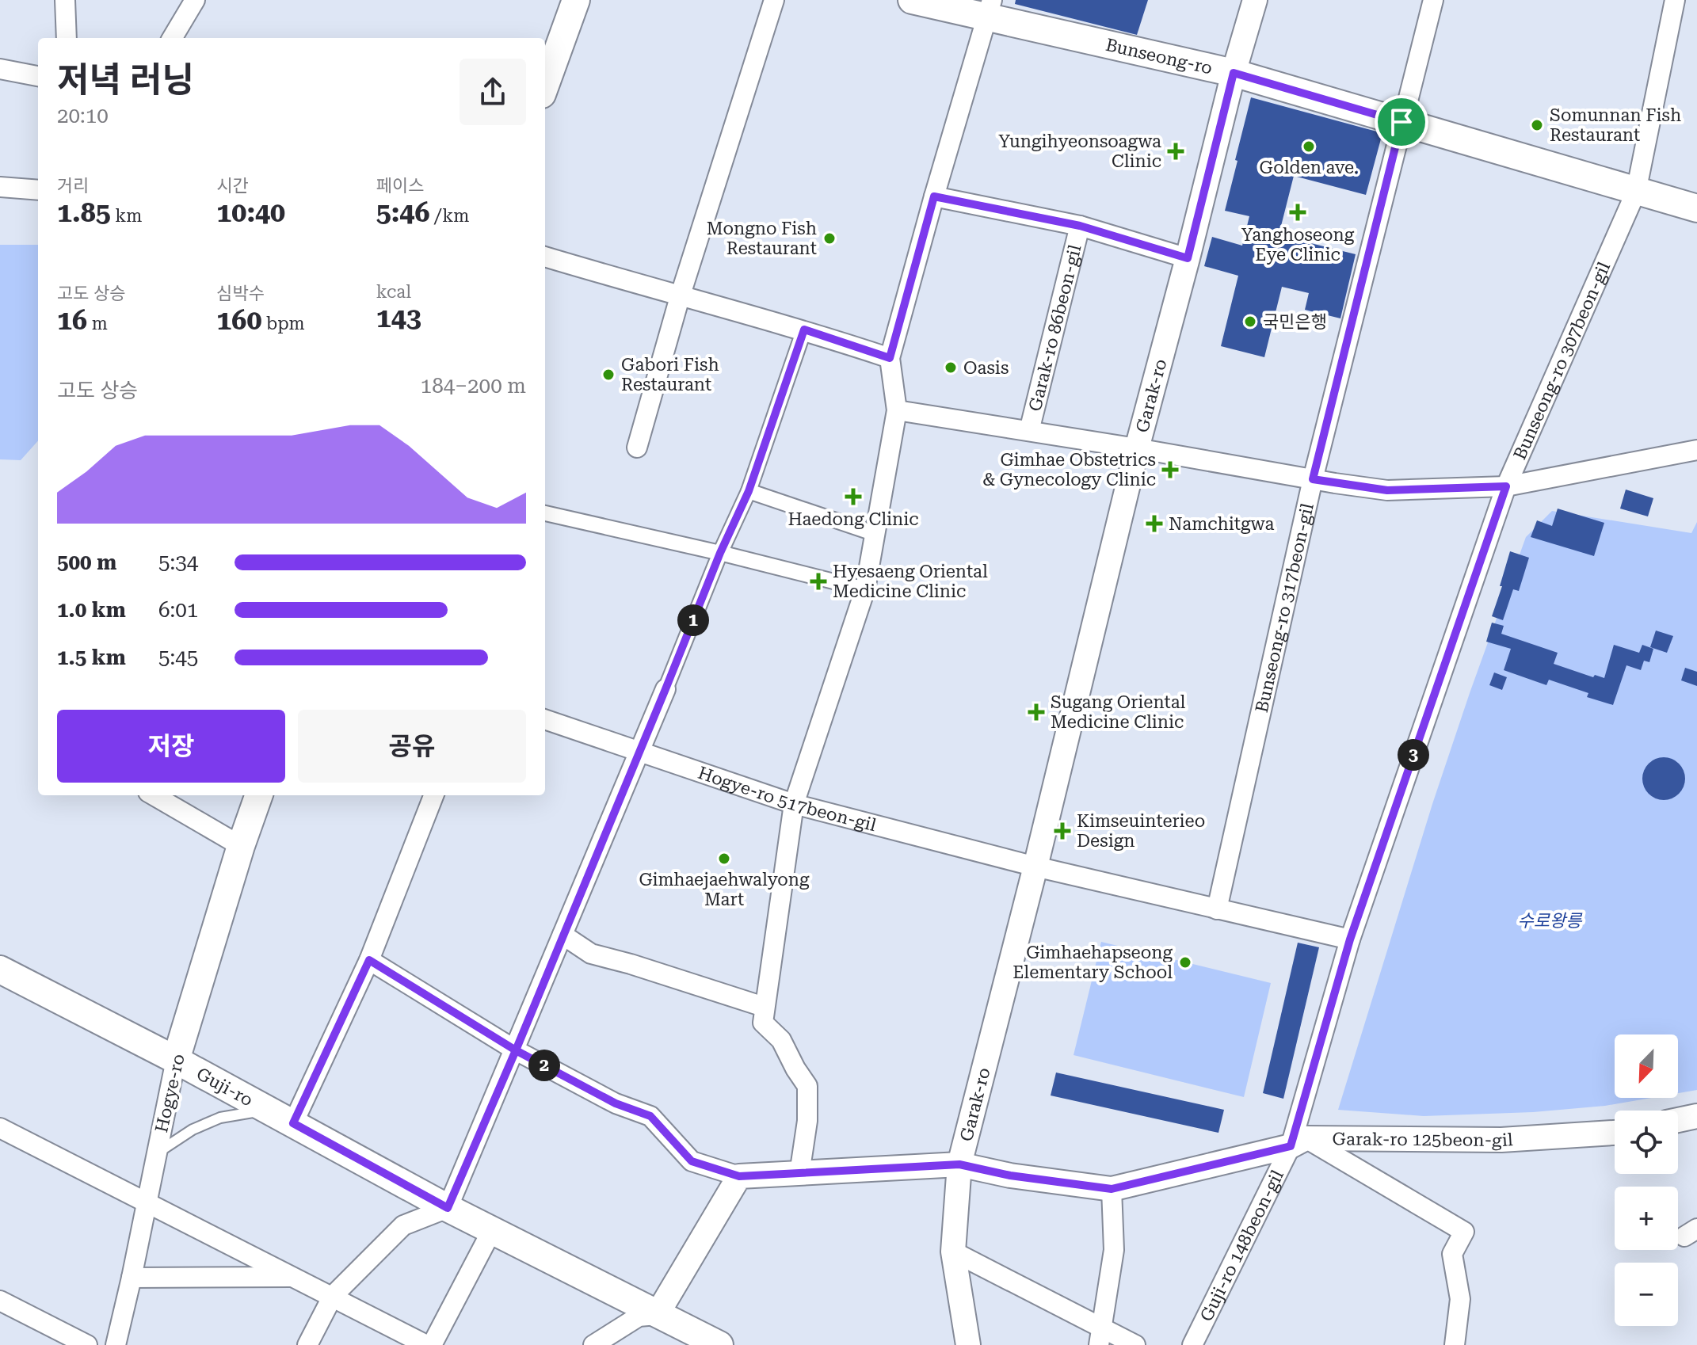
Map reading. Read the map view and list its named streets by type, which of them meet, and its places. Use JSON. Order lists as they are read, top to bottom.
{
  "streets": {
    "main road": ["Bunseong-ro", "Guji-ro", "Hogye-ro"],
    "street": [
      "Garak-ro 86beon-gil",
      "Bunseong-ro 307beon-gil",
      "Garak-ro",
      "Bunseong-ro 317beon-gil",
      "Hogye-ro 517beon-gil",
      "Garak-ro 125beon-gil",
      "Guji-ro 148beon-gil"
    ]
  },
  "crossings": [
    ["Bunseong-ro", "Bunseong-ro 307beon-gil"],
    ["Bunseong-ro", "Garak-ro"],
    ["Bunseong-ro", "Bunseong-ro 317beon-gil"],
    ["Garak-ro 86beon-gil", "Garak-ro"],
    ["Bunseong-ro 307beon-gil", "Garak-ro 125beon-gil"],
    ["Bunseong-ro 307beon-gil", "Guji-ro 148beon-gil"],
    ["Garak-ro", "Hogye-ro 517beon-gil"],
    ["Garak-ro", "Garak-ro 125beon-gil"],
    ["Guji-ro", "Hogye-ro"],
    ["Garak-ro 125beon-gil", "Guji-ro 148beon-gil"]
  ],
  "parks": ["수로왕릉"],
  "places": {
    "other": [
      "Somunnan Fish Restaurant",
      "Golden ave.",
      "Mongno Fish Restaurant",
      "국민은행",
      "Oasis",
      "Gabori Fish Restaurant",
      "Gimhaejaehwalyong Mart",
      "Gimhaehapseong Elementary School"
    ],
    "health": [
      "Yungihyeonsoagwa Clinic",
      "Yanghoseong Eye Clinic",
      "Gimhae Obstetrics & Gynecology Clinic",
      "Haedong Clinic",
      "Namchitgwa",
      "Hyesaeng Oriental Medicine Clinic",
      "Sugang Oriental Medicine Clinic",
      "Kimseuinterieo Design"
    ]
  },
  "north": "bottom left",
  "page": {
    "heading": ["저녁 러닝", "20:10"],
    "stats": [
      ["거리", "1.85 km"],
      ["시간", "10:40"],
      ["페이스", "5:46 /km"],
      ["고도 상승", "16 m"],
      ["심박수", "160 bpm"],
      ["kcal", "143"]
    ],
    "chart": ["고도 상승", "184–200 m"],
    "list": [
      {
        "name": "500 m",
        "note": "5:34"
      },
      {
        "name": "1.0 km",
        "note": "6:01"
      },
      {
        "name": "1.5 km",
        "note": "5:45"
      }
    ],
    "pins": ["1", "3", "2"],
    "buttons": ["저장", "공유"],
    "map_buttons": ["+", "−"]
  }
}
